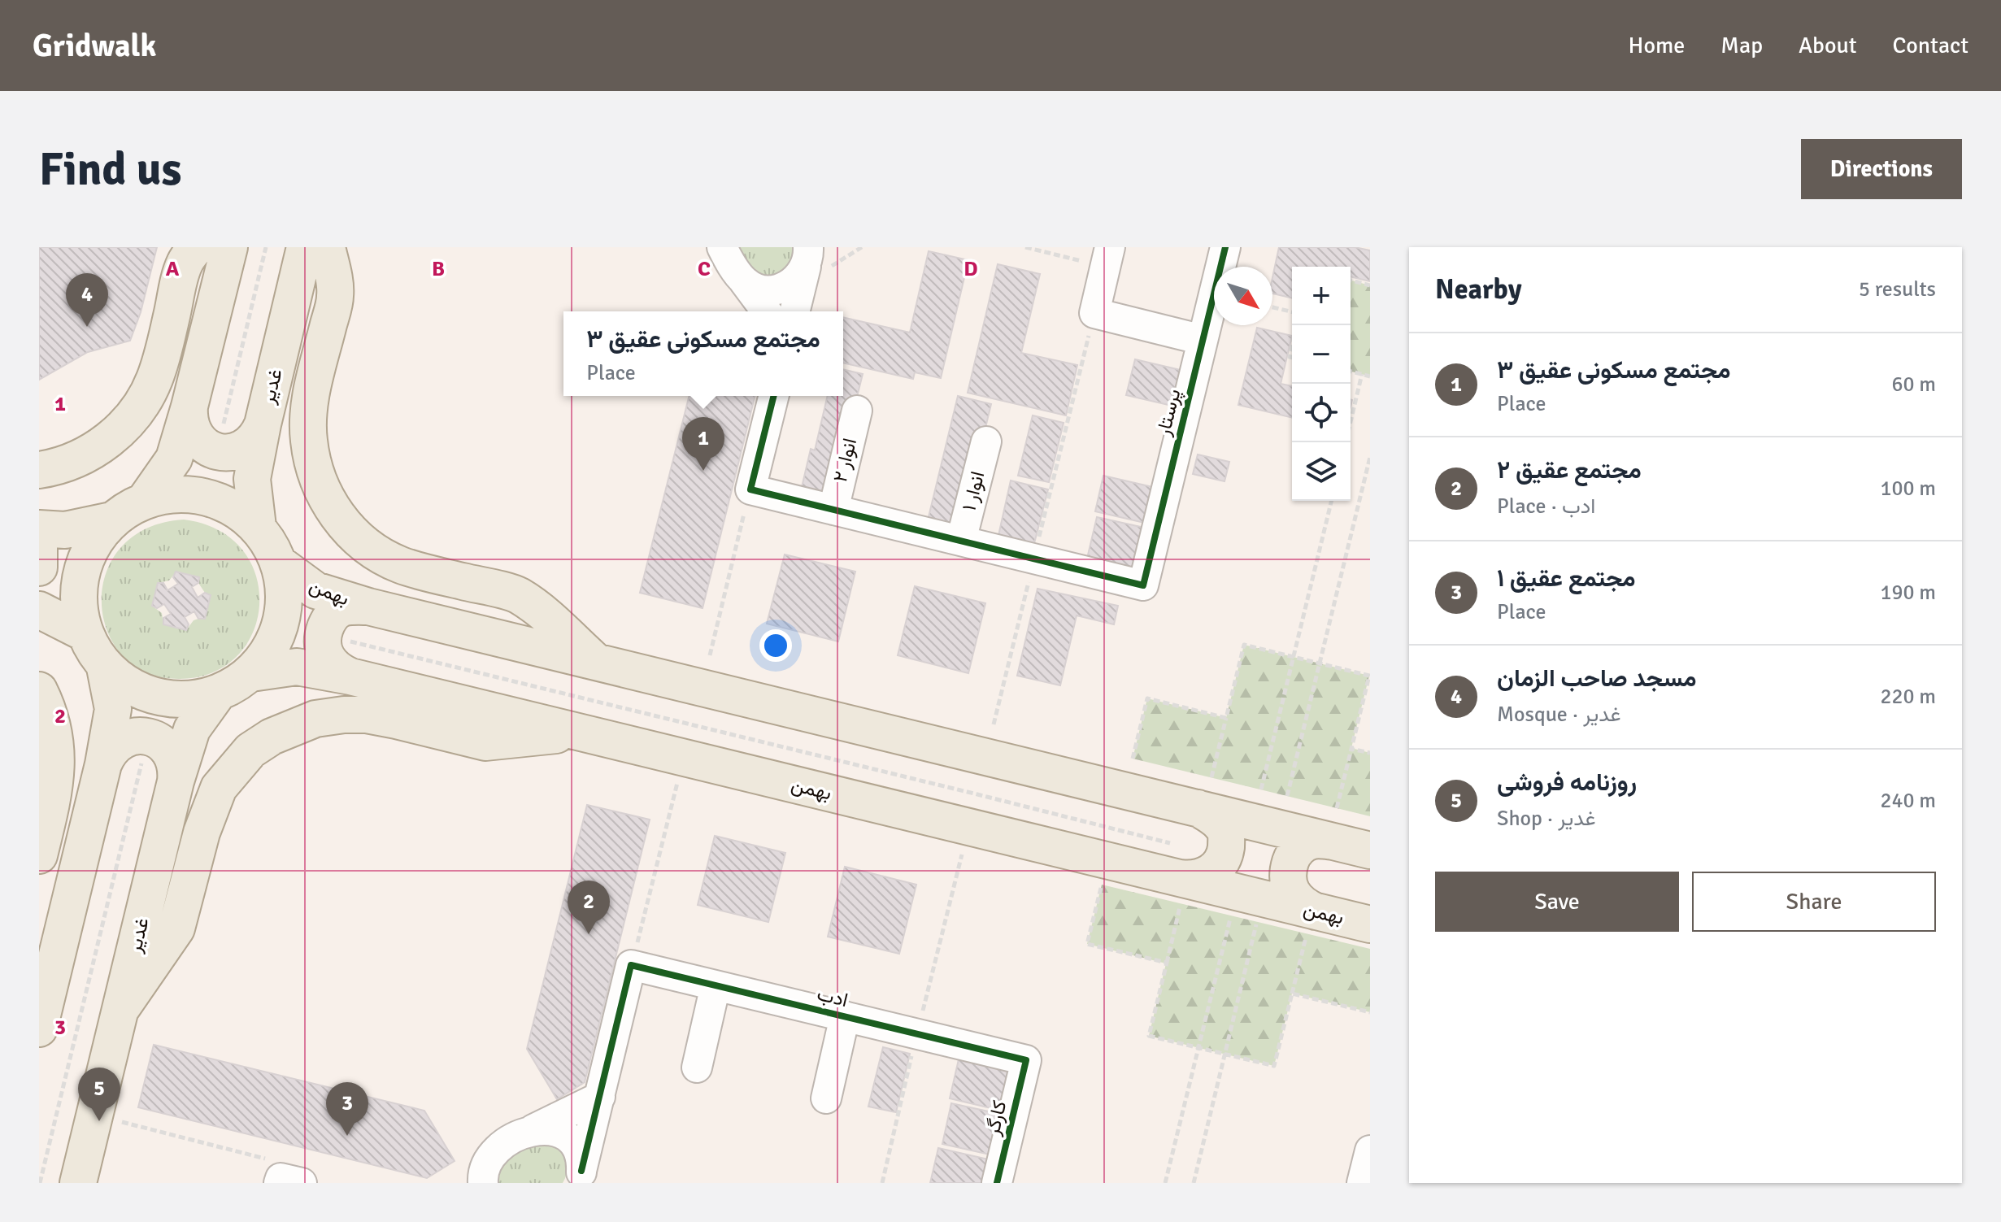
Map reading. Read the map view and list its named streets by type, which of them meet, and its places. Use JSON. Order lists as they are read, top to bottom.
{
  "streets": {
    "main road": ["غدیر", "بهمن"],
    "street": [
      "پرستار",
      "انوار ۲",
      "انوار ۱",
      "ادب",
      "کارگر"
    ]
  },
  "crossings": [
    ["غدیر", "بهمن"],
    ["ادب", "کارگر"]
  ],
  "north": "bottom right",
  "page": {
    "header": "Gridwalk",
    "nav": [
      "Home",
      "Map",
      "About",
      "Contact"
    ],
    "buttons": [
      "Directions",
      ["Save", "Share"]
    ],
    "title": "Find us",
    "heading": ["Nearby", "5 results"],
    "map_buttons": ["+", "−"],
    "pins": [
      "4",
      "1",
      "2",
      "5",
      "3"
    ],
    "popup": ["مجتمع مسکونی عقیق ۳", "Place"],
    "list": [
      {
        "mark": "1",
        "name": "مجتمع مسکونی عقیق ۳",
        "note": "Place",
        "value": "60 m"
      },
      {
        "mark": "2",
        "name": "مجتمع عقیق ۲",
        "note": "Place · ادب",
        "value": "100 m"
      },
      {
        "mark": "3",
        "name": "مجتمع عقیق ۱",
        "note": "Place",
        "value": "190 m"
      },
      {
        "mark": "4",
        "name": "مسجد صاحب الزمان",
        "note": "Mosque · غدیر",
        "value": "220 m"
      },
      {
        "mark": "5",
        "name": "روزنامه فروشی",
        "note": "Shop · غدیر",
        "value": "240 m"
      }
    ]
  },
  "grid": {
    "columns": [
      "A",
      "B",
      "C",
      "D"
    ],
    "rows": ["1", "2", "3"]
  }
}
